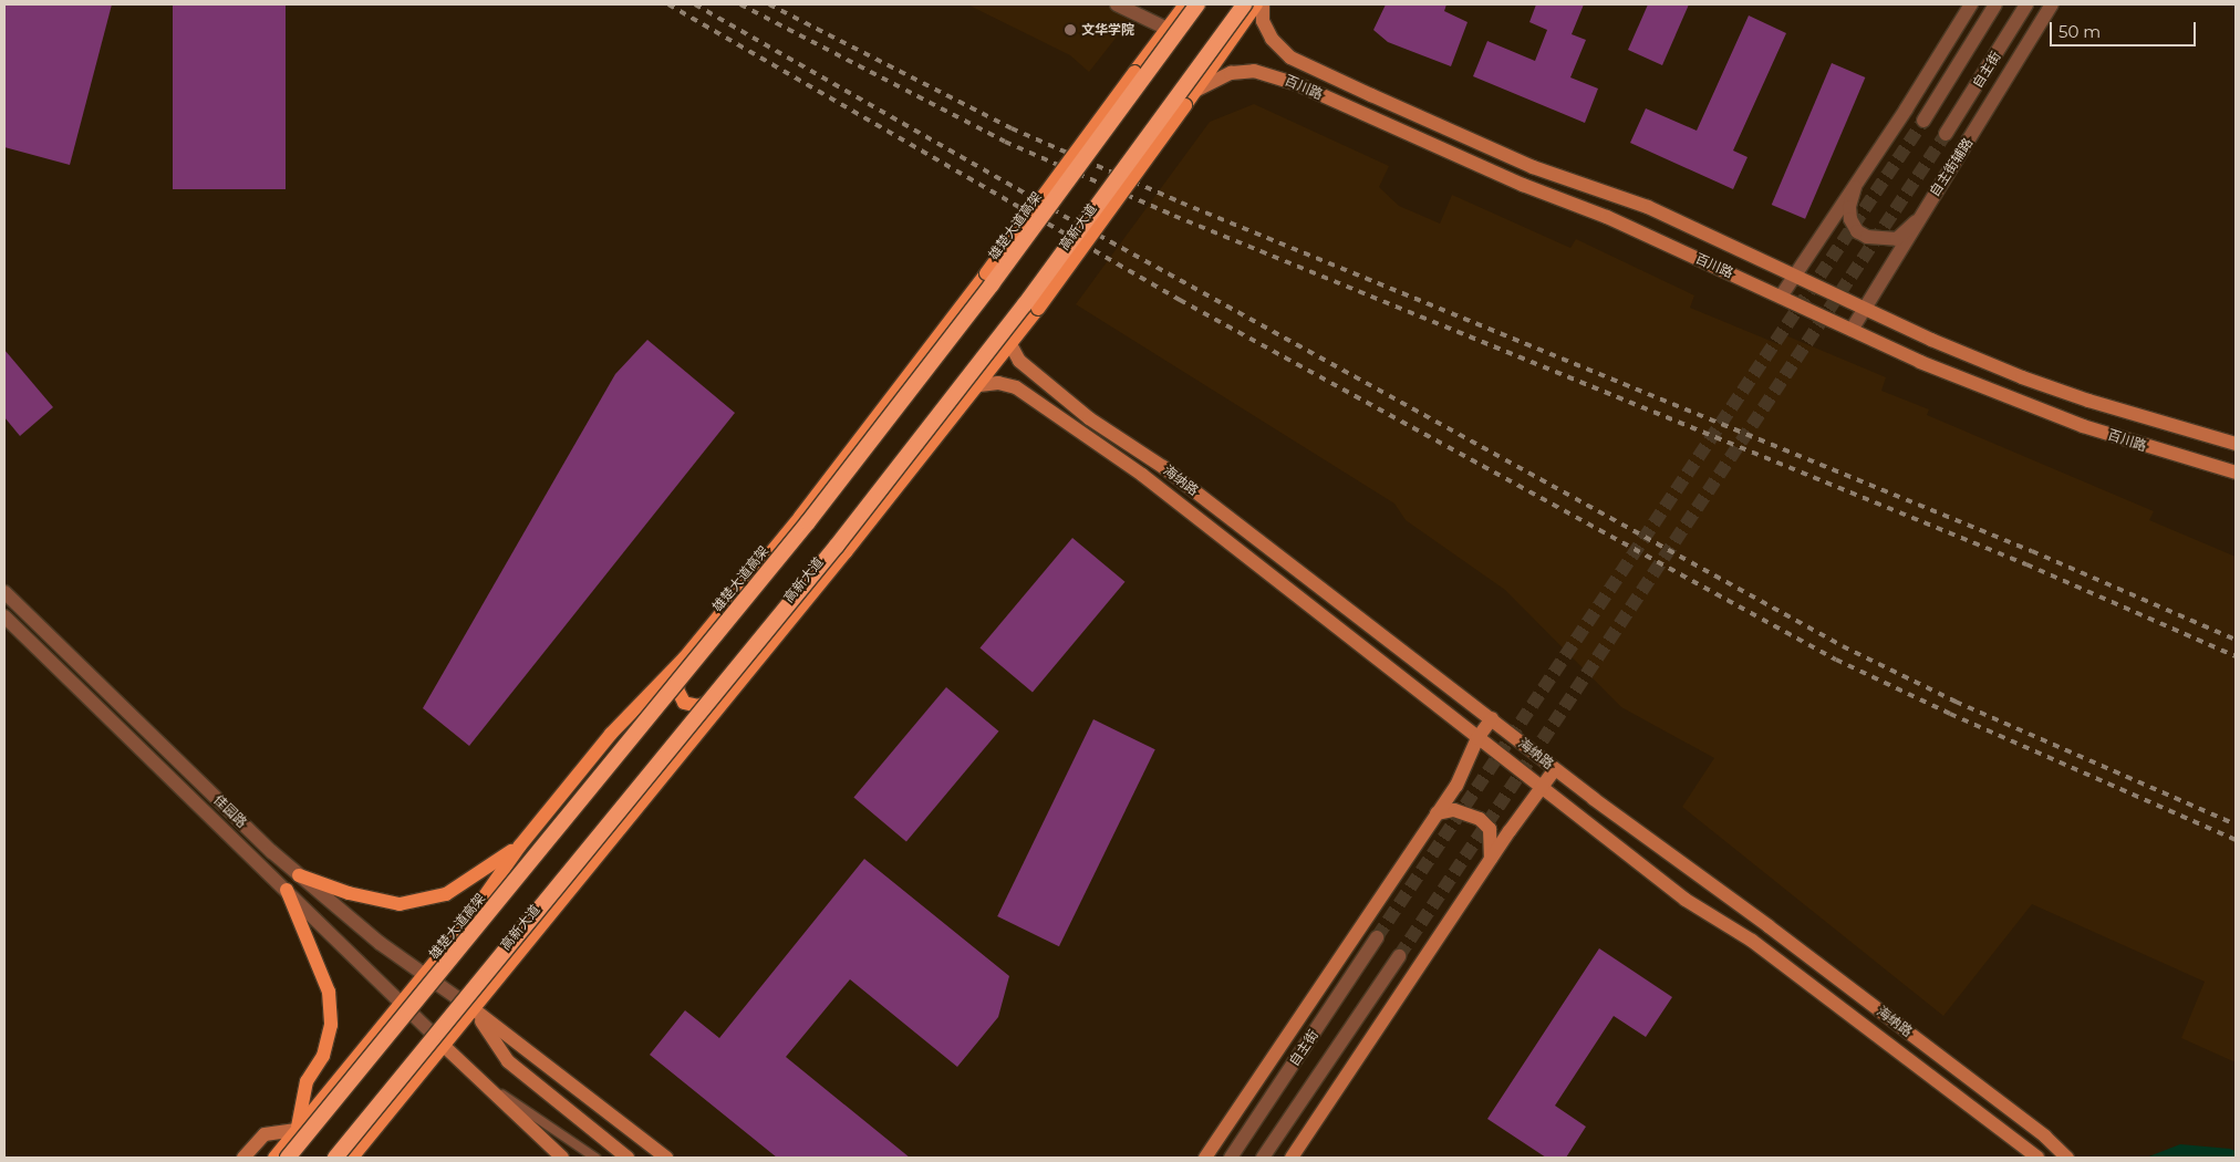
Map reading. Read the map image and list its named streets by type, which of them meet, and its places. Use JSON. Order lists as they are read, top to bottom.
{
  "streets": {
    "highway": ["雄楚大道高架"],
    "main road": ["百川路", "高新大道", "海纳路"],
    "street": ["自主街", "自主街辅路", "佳园路"]
  },
  "crossings": [
    ["百川路", "自主街辅路"],
    ["百川路", "高新大道"],
    ["高新大道", "海纳路"],
    ["高新大道", "佳园路"]
  ],
  "places": ["文华学院"],
  "scale_bar": "50 m"
}
